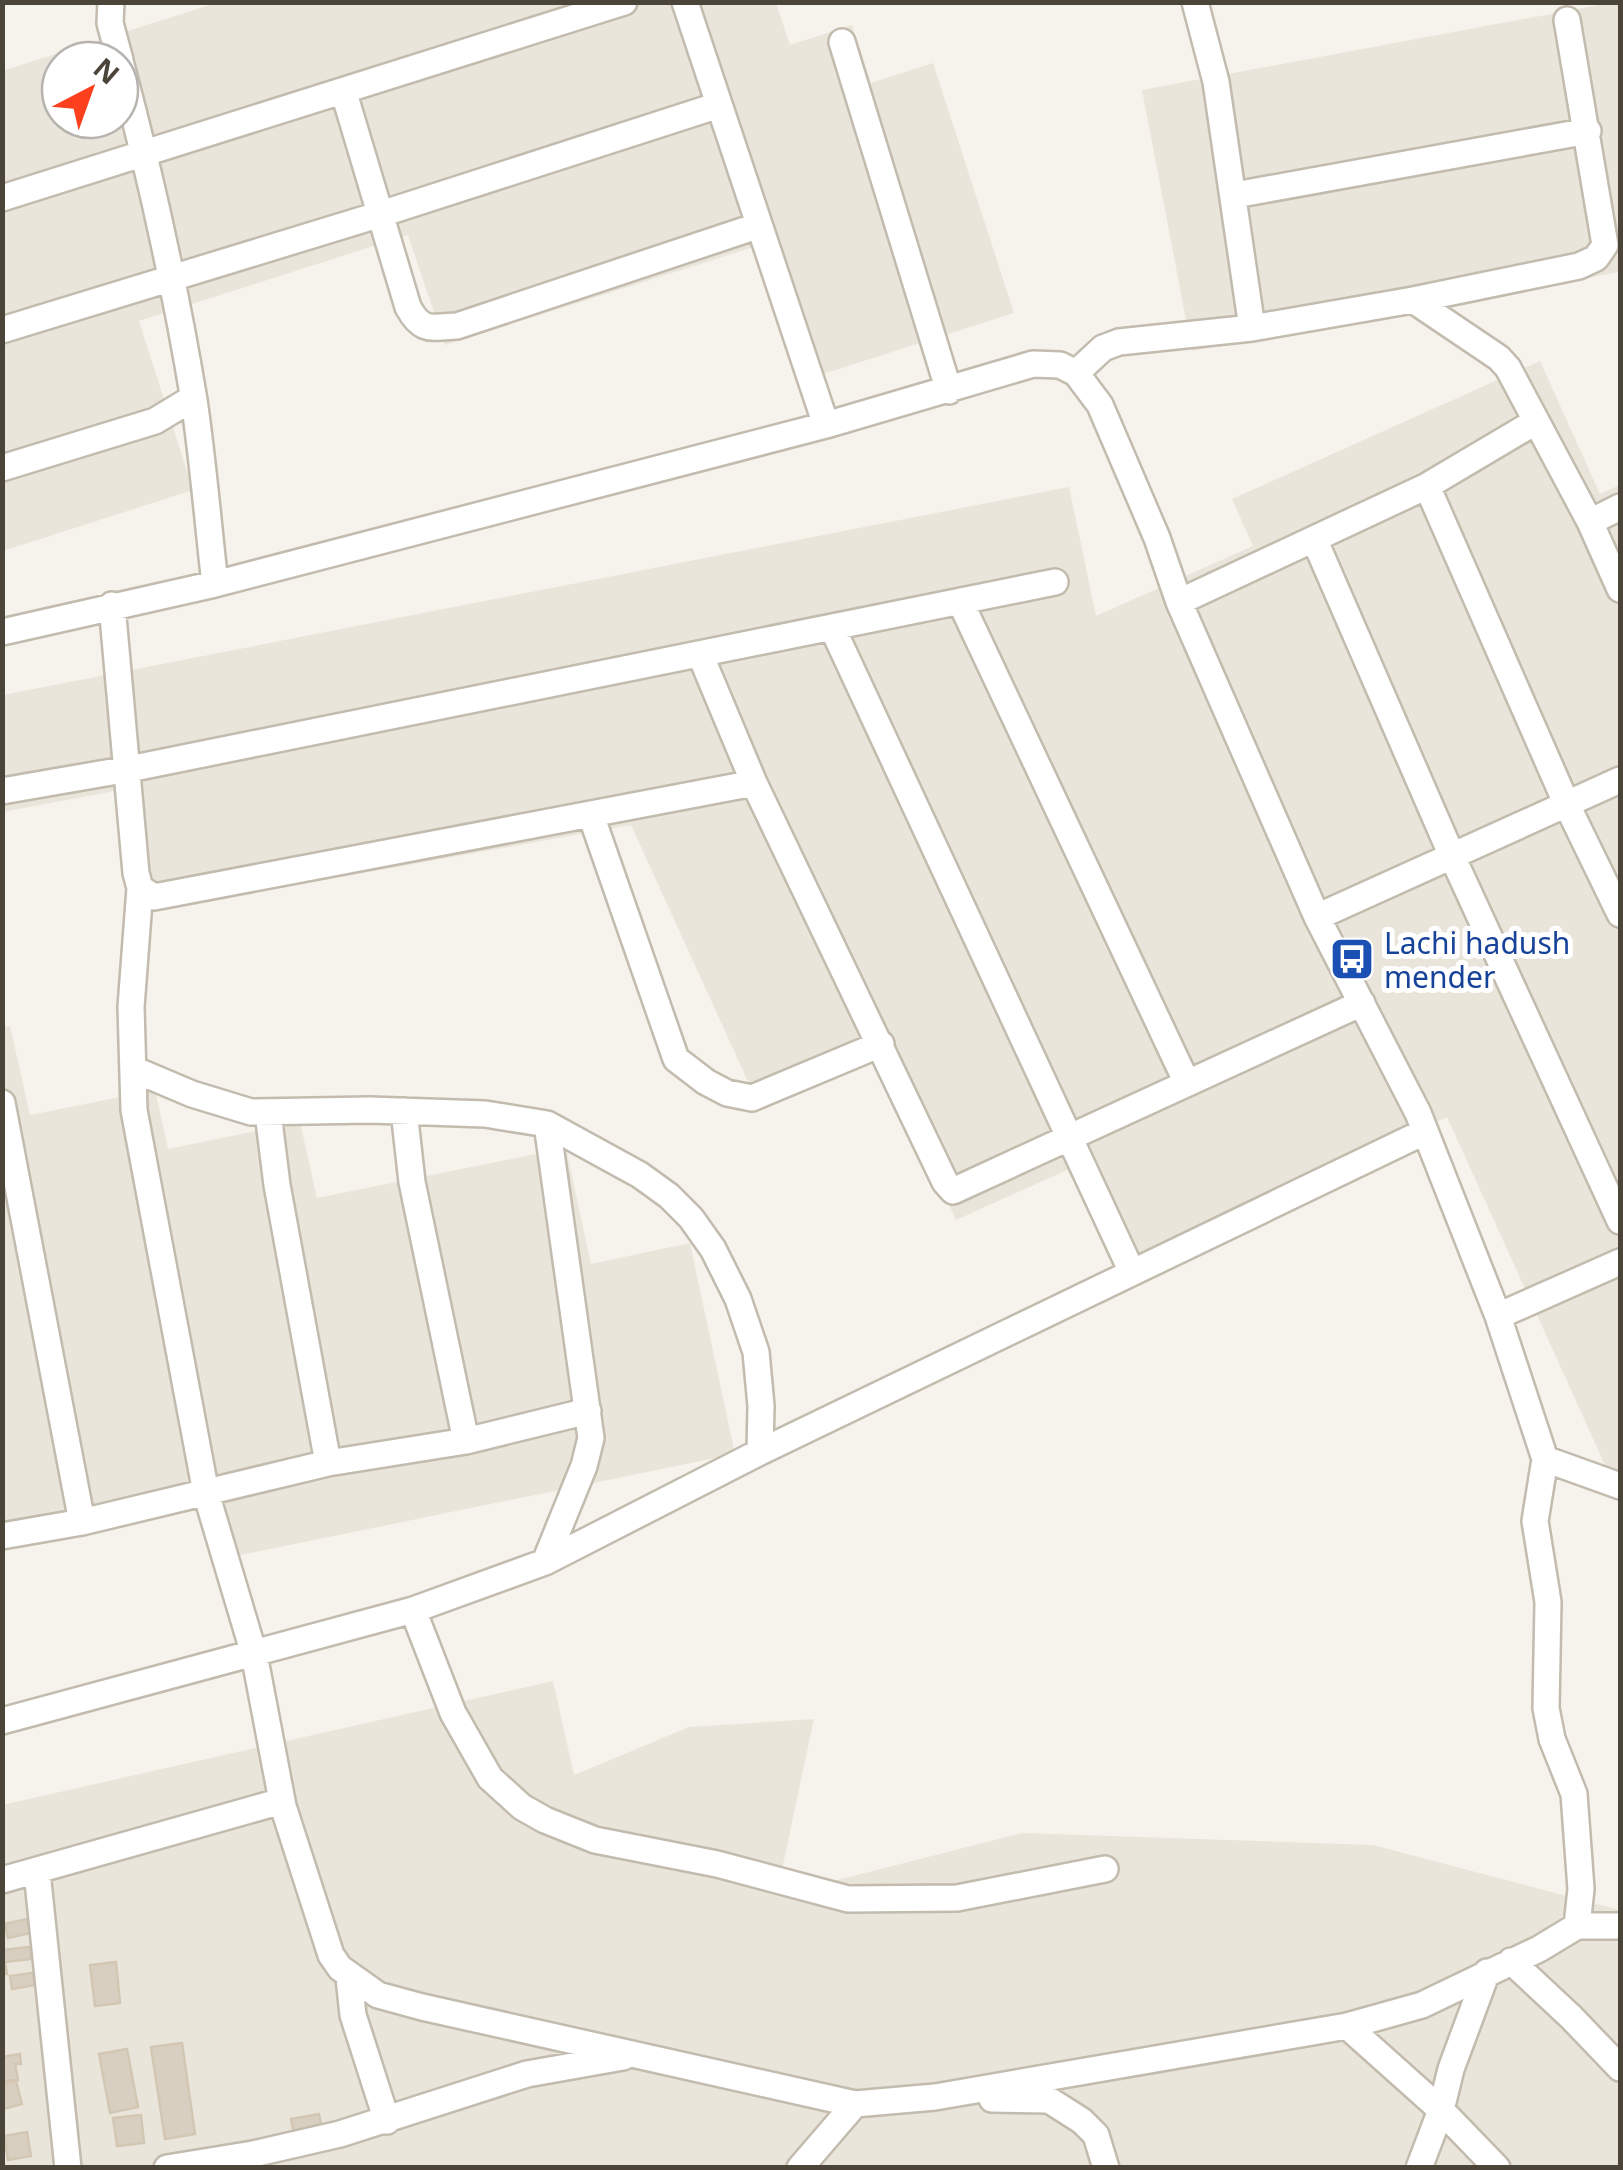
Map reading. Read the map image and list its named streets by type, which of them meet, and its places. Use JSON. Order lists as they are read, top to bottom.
{
  "places": {
    "bus stop": ["Lachi hadush mender"]
  },
  "north": "top right"
}
